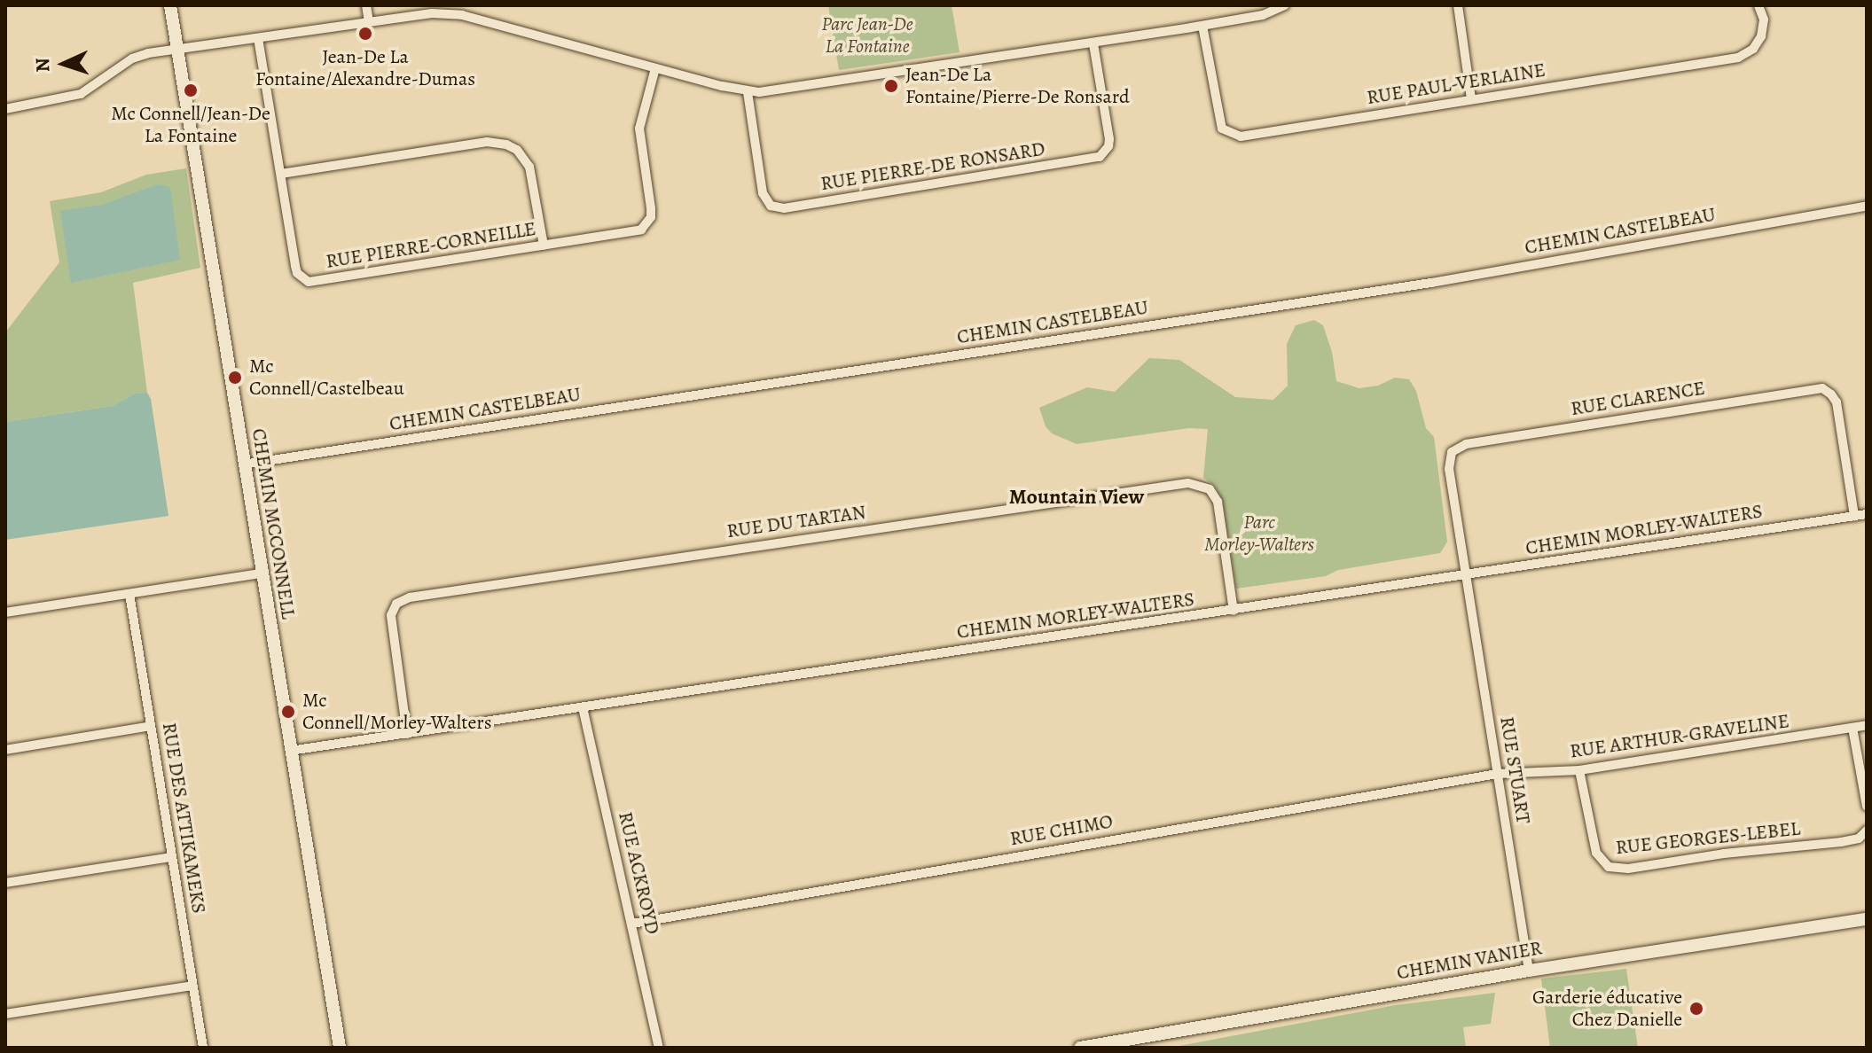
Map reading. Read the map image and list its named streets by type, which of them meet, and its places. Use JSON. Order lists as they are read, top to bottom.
{
  "streets": {
    "street": [
      "RUE PAUL-VERLAINE",
      "RUE PIERRE-DE RONSARD",
      "CHEMIN CASTELBEAU",
      "RUE PIERRE-CORNEILLE",
      "RUE CLARENCE",
      "RUE DU TARTAN",
      "CHEMIN MCCONNELL",
      "CHEMIN MORLEY-WALTERS",
      "RUE ARTHUR-GRAVELINE",
      "RUE STUART",
      "RUE DES ATTIKAMEKS",
      "RUE CHIMO",
      "RUE GEORGES-LEBEL",
      "RUE ACKROYD",
      "CHEMIN VANIER"
    ]
  },
  "crossings": [
    ["CHEMIN CASTELBEAU", "CHEMIN MCCONNELL"],
    ["RUE CLARENCE", "CHEMIN MORLEY-WALTERS"],
    ["RUE CLARENCE", "RUE STUART"],
    ["RUE DU TARTAN", "CHEMIN MORLEY-WALTERS"],
    ["CHEMIN MCCONNELL", "CHEMIN MORLEY-WALTERS"],
    ["CHEMIN MORLEY-WALTERS", "RUE STUART"],
    ["CHEMIN MORLEY-WALTERS", "RUE ACKROYD"],
    ["RUE ARTHUR-GRAVELINE", "RUE STUART"],
    ["RUE ARTHUR-GRAVELINE", "RUE CHIMO"],
    ["RUE ARTHUR-GRAVELINE", "RUE GEORGES-LEBEL"],
    ["RUE STUART", "RUE CHIMO"],
    ["RUE STUART", "CHEMIN VANIER"],
    ["RUE CHIMO", "RUE ACKROYD"]
  ],
  "districts": ["Mountain View"],
  "parks": ["Parc Jean-De La Fontaine", "Parc Morley-Walters"],
  "places": [
    "Jean-De La Fontaine/Alexandre-Dumas",
    "Jean-De La Fontaine/Pierre-De Ronsard",
    "Mc Connell/Jean-De La Fontaine",
    "Mc Connell/Castelbeau",
    "Mc Connell/Morley-Walters",
    "Garderie éducative Chez Danielle"
  ],
  "north": "left"
}
